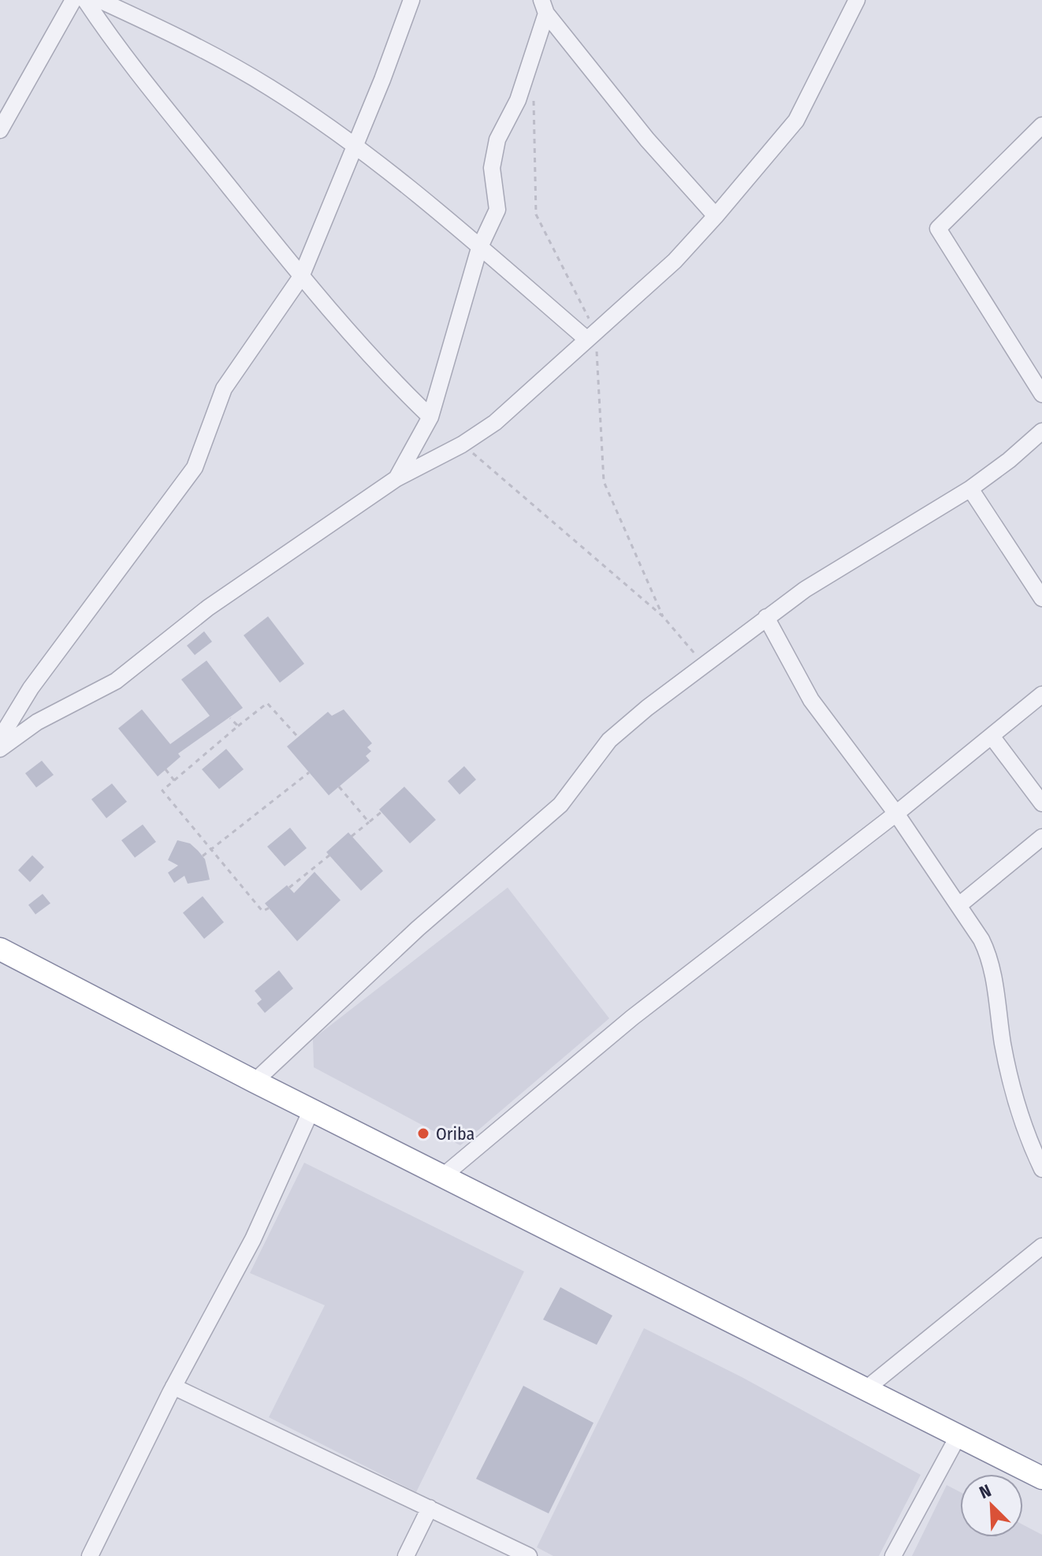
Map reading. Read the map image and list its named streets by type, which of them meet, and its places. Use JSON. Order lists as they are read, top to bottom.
{
  "places": ["Oriba"],
  "north": "top left"
}
